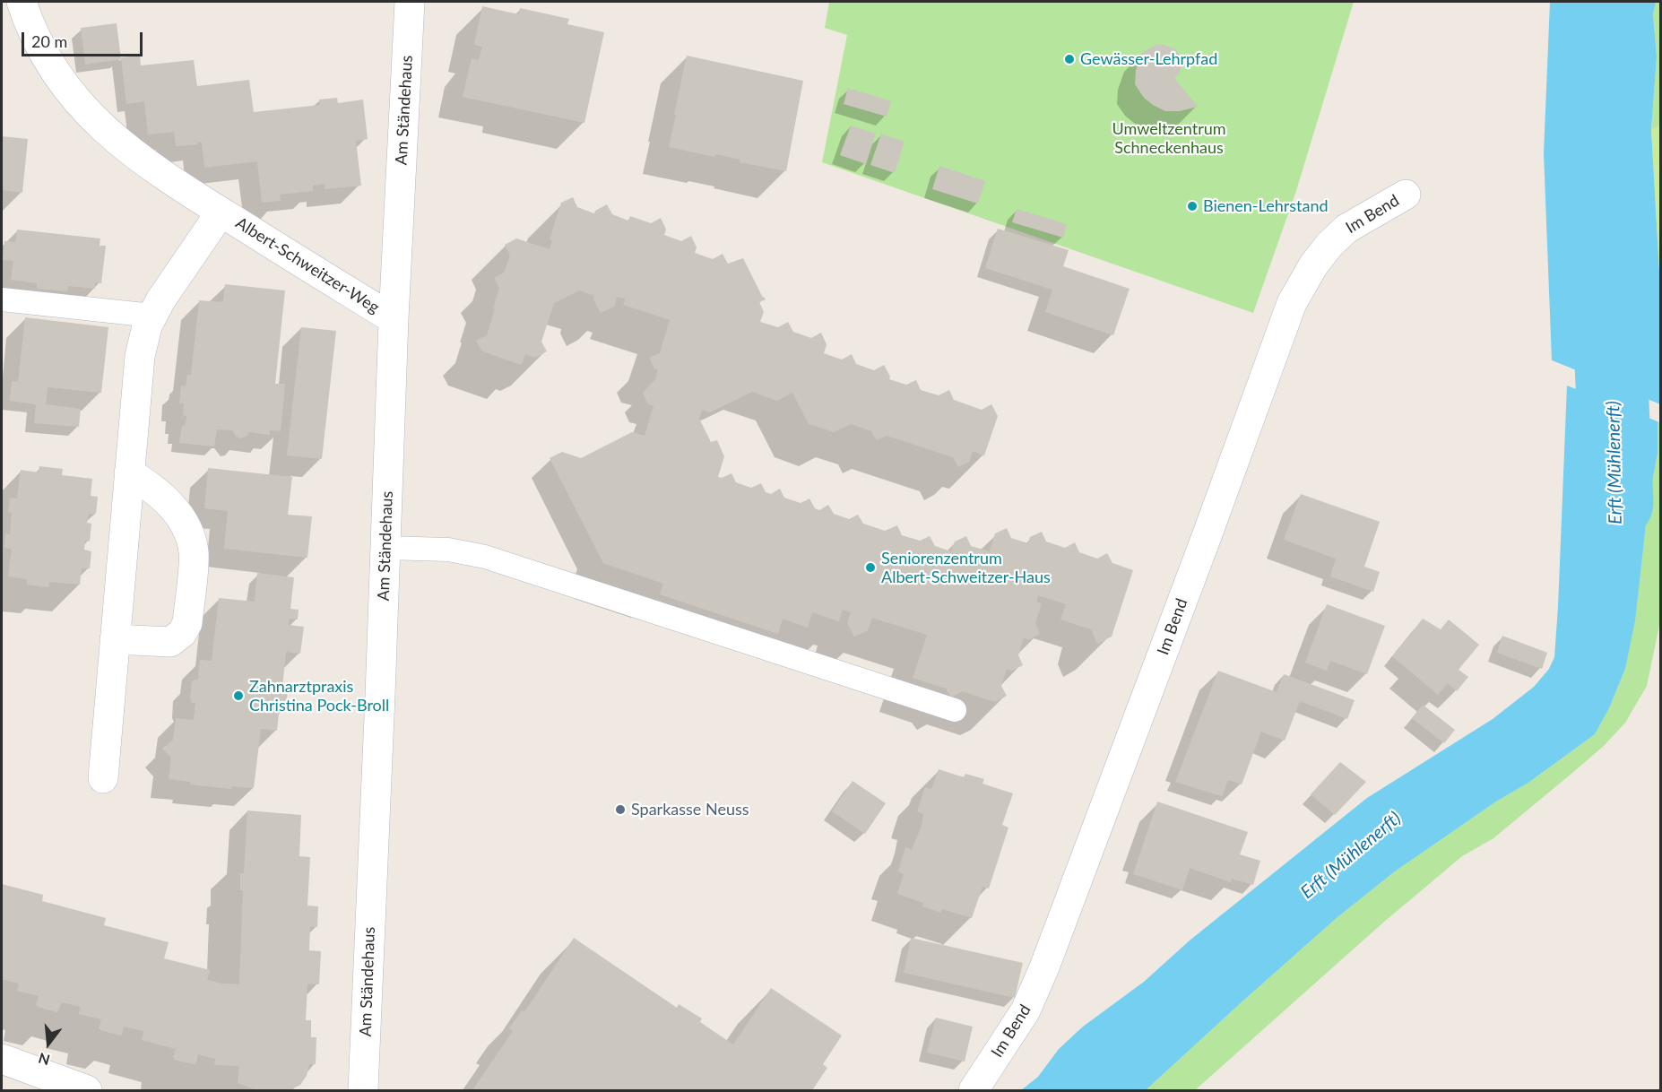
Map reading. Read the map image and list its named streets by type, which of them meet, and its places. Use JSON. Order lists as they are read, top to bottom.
{
  "streets": {
    "street": ["Am Ständehaus", "Im Bend", "Albert-Schweitzer-Weg"]
  },
  "crossings": [
    ["Am Ständehaus", "Albert-Schweitzer-Weg"]
  ],
  "water": ["Erft (Mühlenerft)"],
  "parks": ["Umweltzentrum Schneckenhaus"],
  "places": [
    "Gewässer-Lehrpfad",
    "Bienen-Lehrstand",
    "Seniorenzentrum Albert-Schweitzer-Haus",
    "Zahnarztpraxis Christina Pock-Broll",
    "Sparkasse Neuss"
  ],
  "scale_bar": "20 m",
  "north": "bottom"
}
